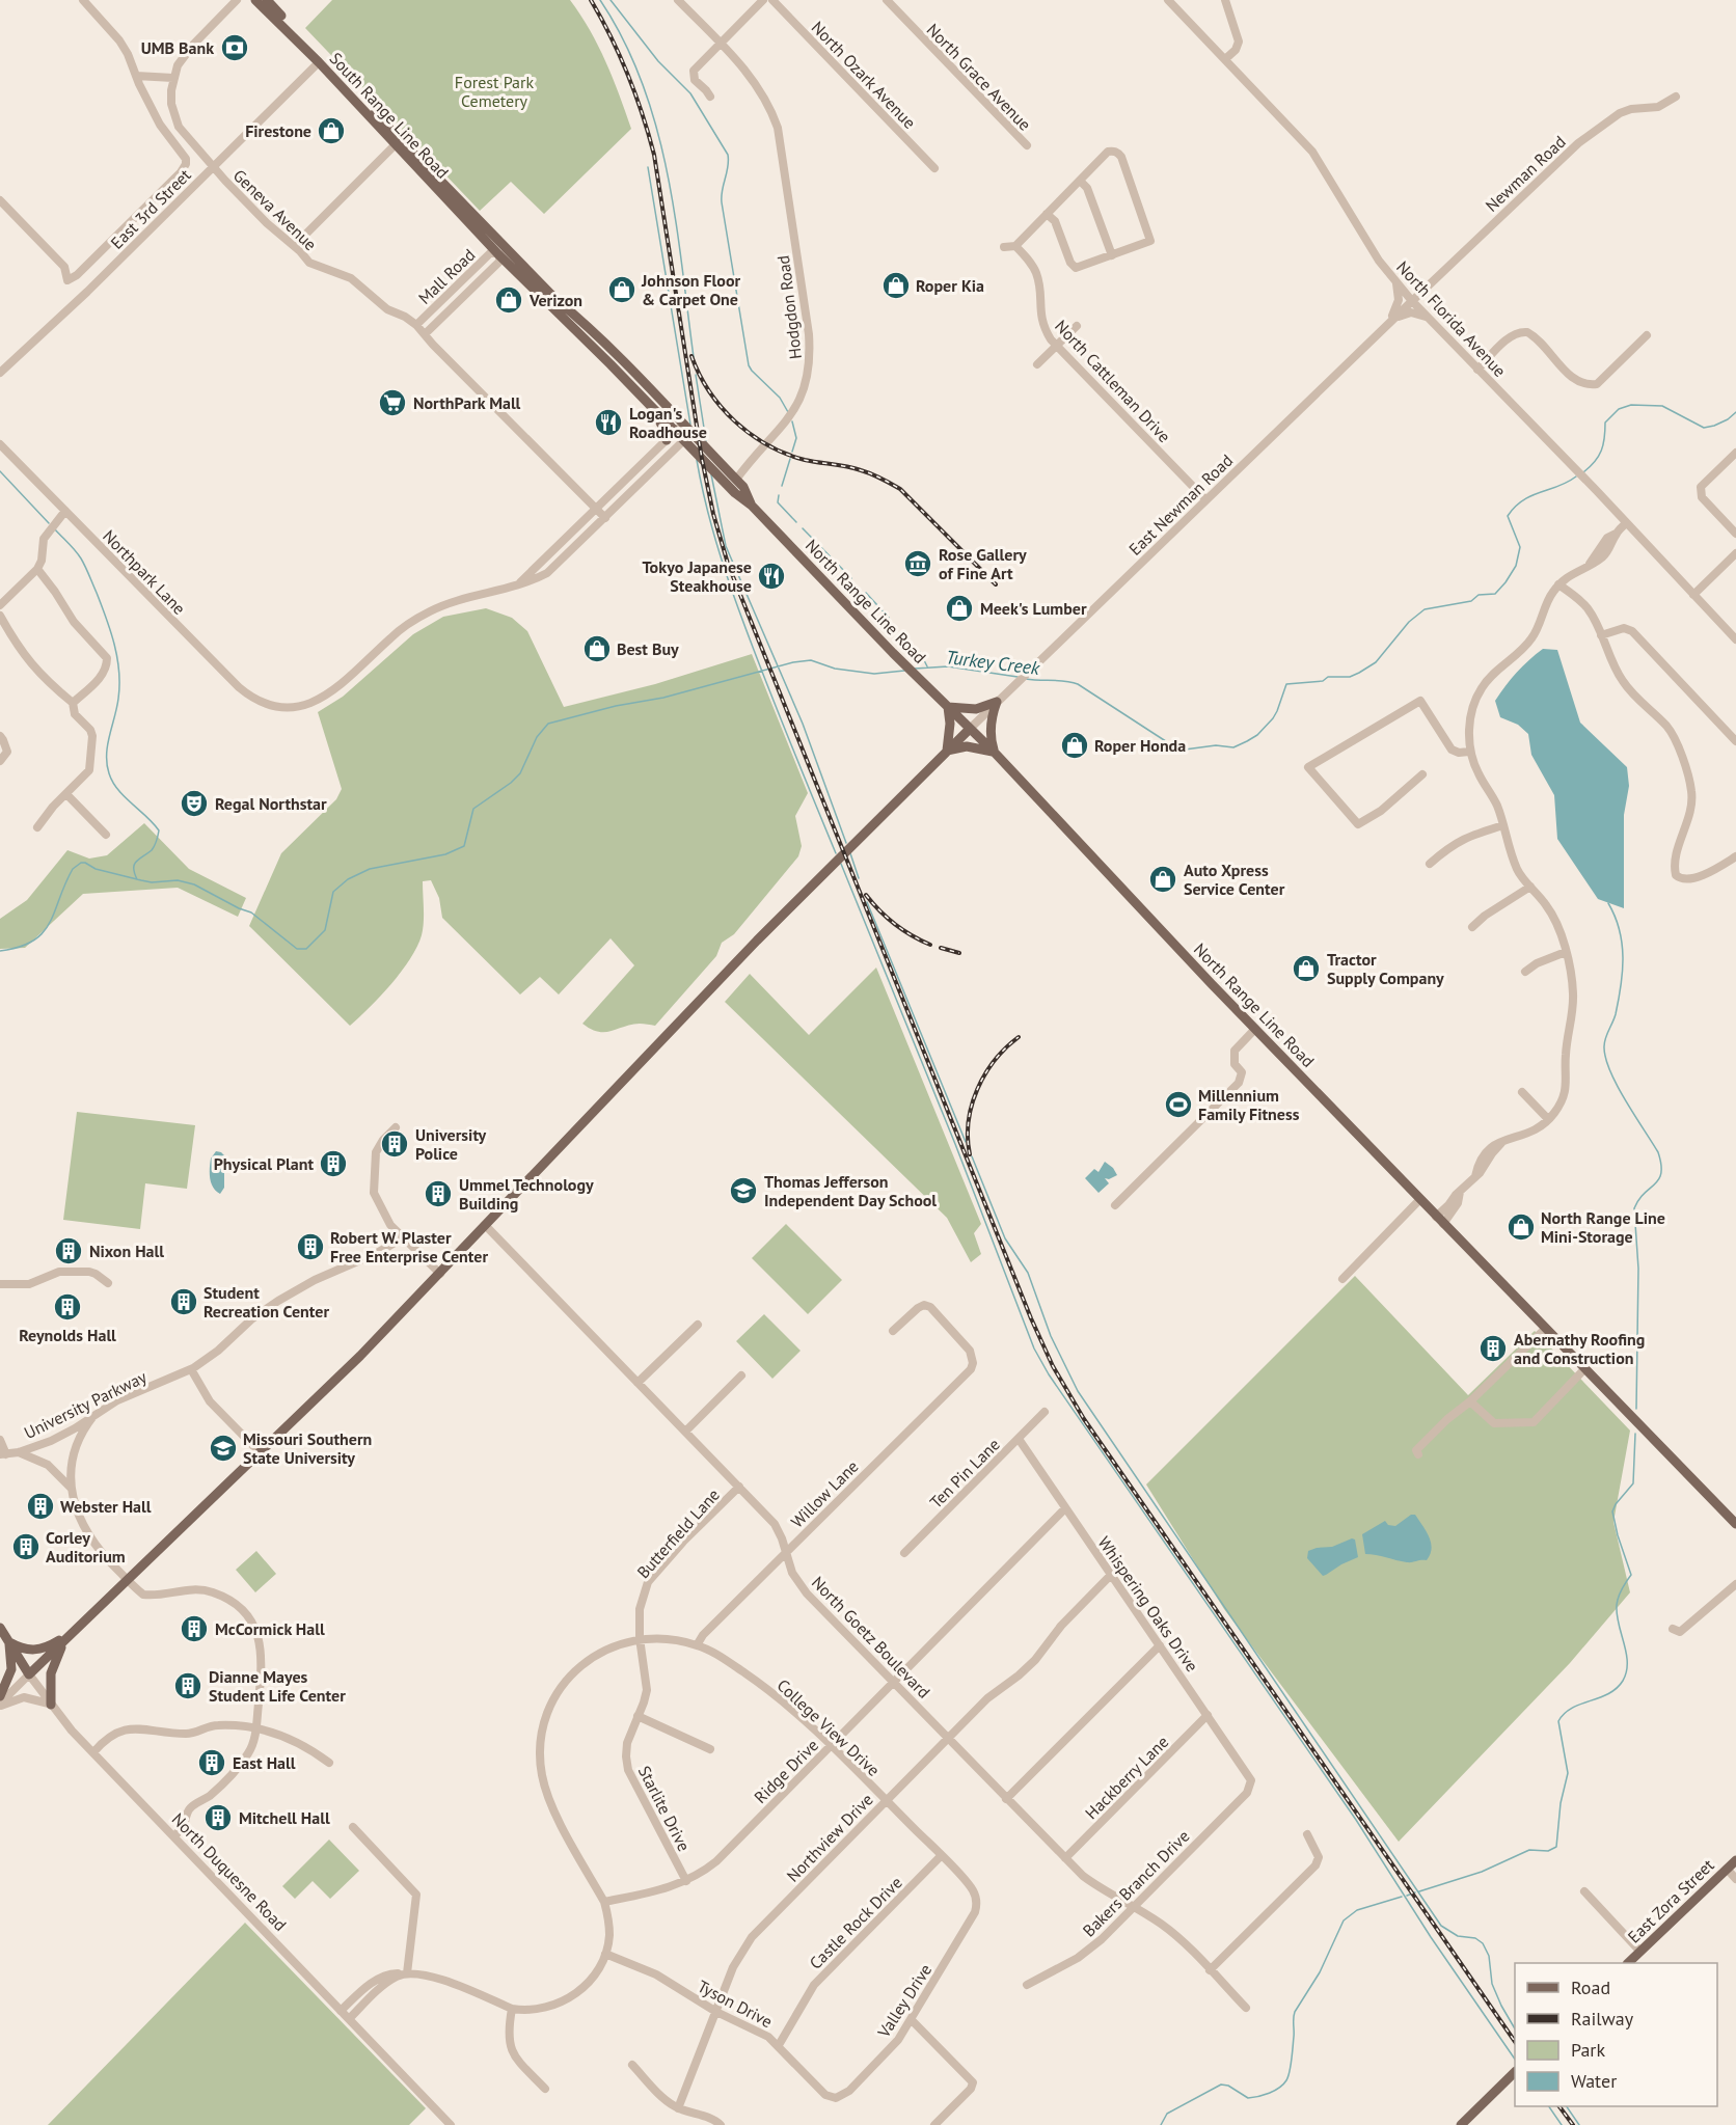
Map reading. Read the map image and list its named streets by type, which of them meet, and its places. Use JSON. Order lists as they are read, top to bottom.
{
  "streets": {
    "main road": [
      "South Range Line Road",
      "North Range Line Road",
      "North Duquesne Road",
      "East Zora Street"
    ],
    "street": [
      "North Ozark Avenue",
      "North Grace Avenue",
      "Newman Road",
      "East 3rd Street",
      "Geneva Avenue",
      "Mall Road",
      "Hodgdon Road",
      "North Florida Avenue",
      "North Cattleman Drive",
      "East Newman Road",
      "Northpark Lane",
      "University Parkway",
      "Ten Pin Lane",
      "Willow Lane",
      "Butterfield Lane",
      "Whispering Oaks Drive",
      "North Goetz Boulevard",
      "College View Drive",
      "Ridge Drive",
      "Hackberry Lane",
      "Starlite Drive",
      "Northview Drive",
      "Bakers Branch Drive",
      "Castle Rock Drive",
      "Valley Drive",
      "Tyson Drive"
    ]
  },
  "crossings": [
    ["South Range Line Road", "East 3rd Street"],
    ["South Range Line Road", "Mall Road"],
    ["South Range Line Road", "North Range Line Road"],
    ["Newman Road", "North Florida Avenue"],
    ["Newman Road", "East Newman Road"],
    ["East 3rd Street", "Geneva Avenue"],
    ["Geneva Avenue", "Mall Road"],
    ["Mall Road", "North Range Line Road"],
    ["Hodgdon Road", "North Range Line Road"],
    ["North Florida Avenue", "East Newman Road"],
    ["North Cattleman Drive", "East Newman Road"],
    ["East Newman Road", "North Range Line Road"],
    ["Ten Pin Lane", "Whispering Oaks Drive"],
    ["Willow Lane", "North Goetz Boulevard"],
    ["Willow Lane", "College View Drive"],
    ["Butterfield Lane", "North Goetz Boulevard"],
    ["Butterfield Lane", "College View Drive"],
    ["Butterfield Lane", "Starlite Drive"],
    ["Whispering Oaks Drive", "Ridge Drive"],
    ["Whispering Oaks Drive", "Hackberry Lane"],
    ["Whispering Oaks Drive", "Northview Drive"],
    ["Whispering Oaks Drive", "Bakers Branch Drive"],
    ["North Goetz Boulevard", "Ridge Drive"],
    ["North Goetz Boulevard", "Hackberry Lane"],
    ["North Goetz Boulevard", "Northview Drive"],
    ["North Goetz Boulevard", "Bakers Branch Drive"],
    ["College View Drive", "Ridge Drive"],
    ["College View Drive", "Starlite Drive"],
    ["College View Drive", "Northview Drive"],
    ["College View Drive", "Castle Rock Drive"],
    ["College View Drive", "Valley Drive"],
    ["College View Drive", "Tyson Drive"],
    ["Ridge Drive", "Starlite Drive"],
    ["Northview Drive", "Tyson Drive"],
    ["Castle Rock Drive", "Tyson Drive"],
    ["Valley Drive", "Tyson Drive"]
  ],
  "water": ["Turkey Creek"],
  "parks": ["Forest Park Cemetery"],
  "places": {
    "bank": ["UMB Bank"],
    "shop": [
      "Firestone",
      "Roper Kia",
      "Johnson Floor & Carpet One",
      "Verizon",
      "Meek's Lumber",
      "Best Buy",
      "Roper Honda",
      "Auto Xpress Service Center",
      "Tractor Supply Company",
      "North Range Line Mini-Storage"
    ],
    "supermarket": ["NorthPark Mall"],
    "restaurant": ["Logan's Roadhouse", "Tokyo Japanese Steakhouse"],
    "museum": ["Rose Gallery of Fine Art"],
    "theatre": ["Regal Northstar"],
    "sports": ["Millennium Family Fitness"],
    "building": [
      "University Police",
      "Physical Plant",
      "Ummel Technology Building",
      "Robert W. Plaster Free Enterprise Center",
      "Nixon Hall",
      "Student Recreation Center",
      "Reynolds Hall",
      "Abernathy Roofing and Construction",
      "Webster Hall",
      "Corley Auditorium",
      "McCormick Hall",
      "Dianne Mayes Student Life Center",
      "East Hall",
      "Mitchell Hall"
    ],
    "school or university": ["Thomas Jefferson Independent Day School", "Missouri Southern State University"]
  },
  "legend": [
    "Road",
    "Railway",
    "Park",
    "Water"
  ]
}
